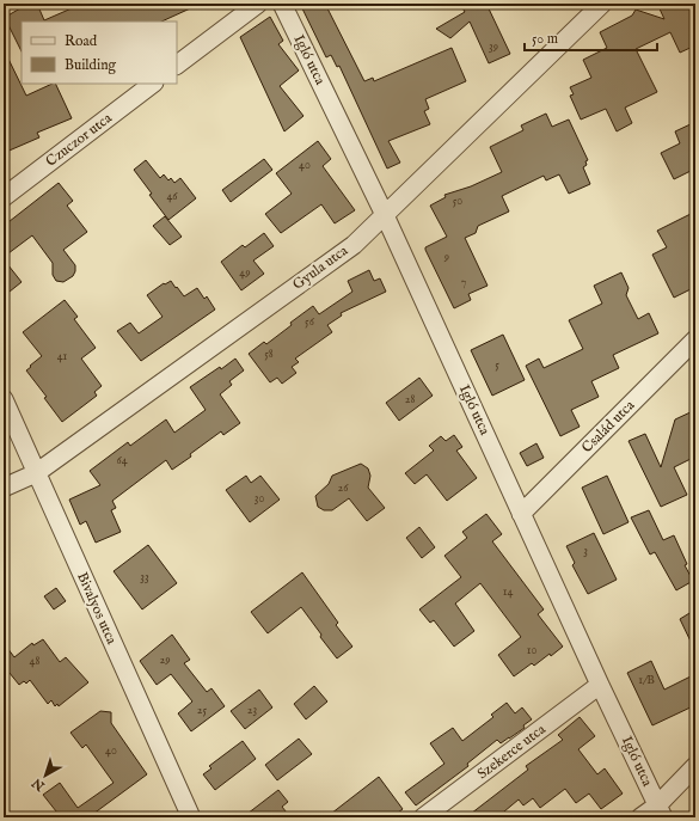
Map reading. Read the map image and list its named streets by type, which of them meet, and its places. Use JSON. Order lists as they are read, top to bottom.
{
  "streets": {
    "street": [
      "Igló utca",
      "Czuczor utca",
      "Gyula utca",
      "Család utca",
      "Bivalyos utca",
      "Szekerce utca"
    ]
  },
  "crossings": [
    ["Igló utca", "Gyula utca"],
    ["Igló utca", "Család utca"],
    ["Igló utca", "Szekerce utca"],
    ["Gyula utca", "Bivalyos utca"]
  ],
  "house_numbers": [
    "39",
    "40",
    "46",
    "50",
    "9",
    "49",
    "7",
    "56",
    "58",
    "41",
    "5",
    "28",
    "64",
    "26",
    "30",
    "3",
    "33",
    "14",
    "10",
    "29",
    "48",
    "1/B",
    "25",
    "23",
    "40"
  ],
  "legend": ["Road", "Building"],
  "scale_bar": "50 m",
  "north": "bottom left"
}
